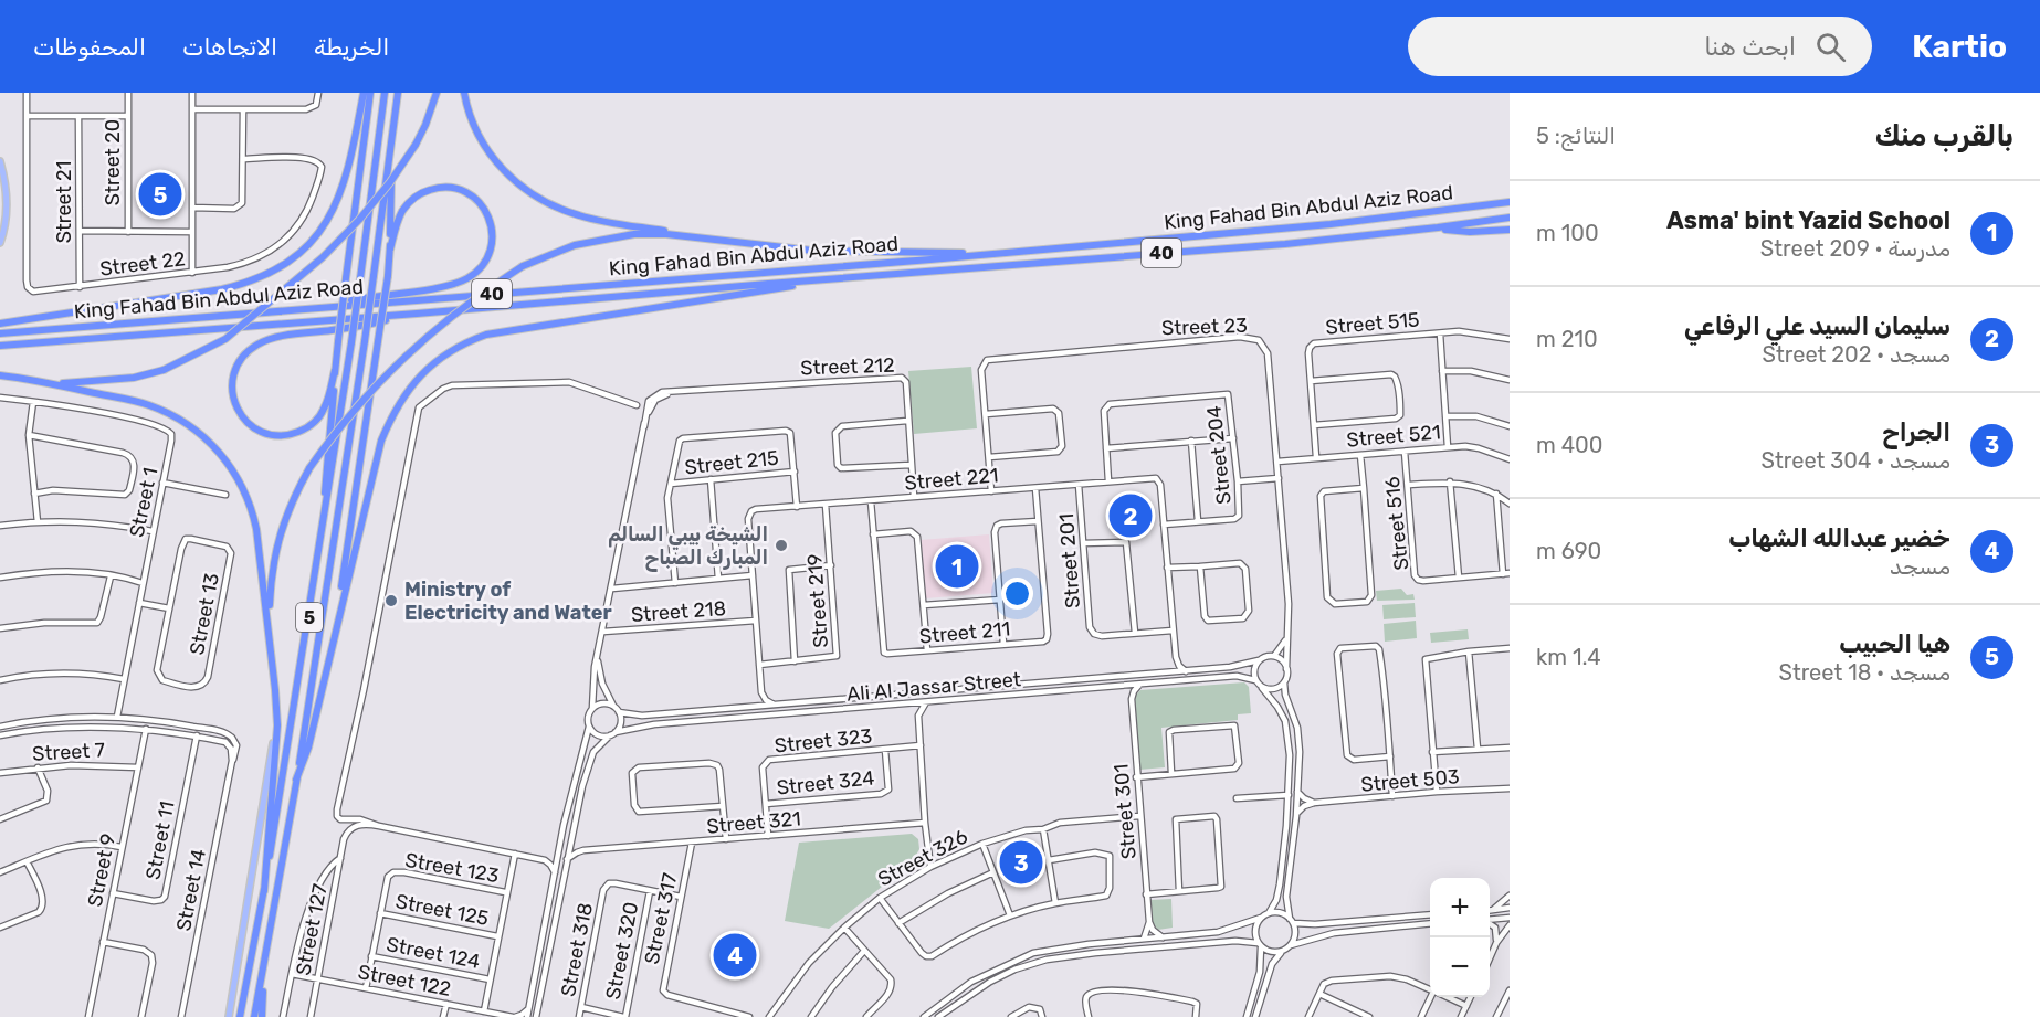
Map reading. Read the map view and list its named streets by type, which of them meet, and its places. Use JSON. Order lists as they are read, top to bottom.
{
  "streets": {
    "highway": ["King Fahad Bin Abdul Aziz Road", "40", "5"],
    "street": [
      "Street 20",
      "Street 21",
      "Street 22",
      "Street 515",
      "Street 23",
      "Street 212",
      "Street 521",
      "Street 204",
      "Street 215",
      "Street 221",
      "Street 1",
      "Street 516",
      "Street 201",
      "Street 219",
      "Street 218",
      "Street 13",
      "Street 211",
      "Ali Al Jassar Street",
      "Street 323",
      "Street 7",
      "Street 503",
      "Street 324",
      "Street 301",
      "Street 321",
      "Street 11",
      "Street 326",
      "Street 123",
      "Street 9",
      "Street 14",
      "Street 125",
      "Street 317",
      "Street 127",
      "Street 318",
      "Street 320",
      "Street 124",
      "Street 122"
    ]
  },
  "crossings": [
    ["Street 20", "Street 21"],
    ["Street 21", "Street 22"],
    ["Street 515", "Street 521"],
    ["Street 23", "Street 521"],
    ["Street 23", "Street 221"],
    ["Street 23", "Ali Al Jassar Street"],
    ["Street 212", "Street 221"],
    ["Street 212", "Street 218"],
    ["Street 212", "Ali Al Jassar Street"],
    ["Street 521", "Street 516"],
    ["Street 204", "Street 221"],
    ["Street 221", "Street 201"],
    ["Street 221", "Street 219"],
    ["Street 221", "Street 218"],
    ["Street 221", "Street 211"],
    ["Street 221", "Ali Al Jassar Street"],
    ["Street 1", "Street 13"],
    ["Ali Al Jassar Street", "Street 301"],
    ["Street 323", "Street 324"],
    ["Street 323", "Street 321"],
    ["Street 7", "Street 9"],
    ["Street 301", "Street 326"],
    ["Street 321", "Street 317"],
    ["Street 11", "Street 9"],
    ["Street 123", "Street 125"],
    ["Street 123", "Street 124"],
    ["Street 123", "Street 122"],
    ["Street 317", "Street 318"],
    ["Street 127", "Street 122"],
    ["Street 318", "Street 320"]
  ],
  "places": ["الشيخة بيبي السالم المبارك الصباح", "Ministry of Electricity and Water"],
  "page": {
    "header": "Kartio",
    "search": "ابحث هنا",
    "nav": ["الخريطة", "الاتجاهات", "المحفوظات"],
    "heading": ["بالقرب منك", "النتائج: 5"],
    "pins": [
      "5",
      "2",
      "1",
      "3",
      "4"
    ],
    "list": [
      {
        "mark": "1",
        "name": "Asma' bint Yazid School",
        "note": "مدرسة · Street 209",
        "value": "100 m"
      },
      {
        "mark": "2",
        "name": "سليمان السيد علي الرفاعي",
        "note": "مسجد · Street 202",
        "value": "210 m"
      },
      {
        "mark": "3",
        "name": "الجراح",
        "note": "مسجد · Street 304",
        "value": "400 m"
      },
      {
        "mark": "4",
        "name": "خضير عبدالله الشهاب",
        "note": "مسجد",
        "value": "690 m"
      },
      {
        "mark": "5",
        "name": "هيا الحبيب",
        "note": "مسجد · Street 18",
        "value": "1.4 km"
      }
    ],
    "map_buttons": ["+", "−"]
  }
}
